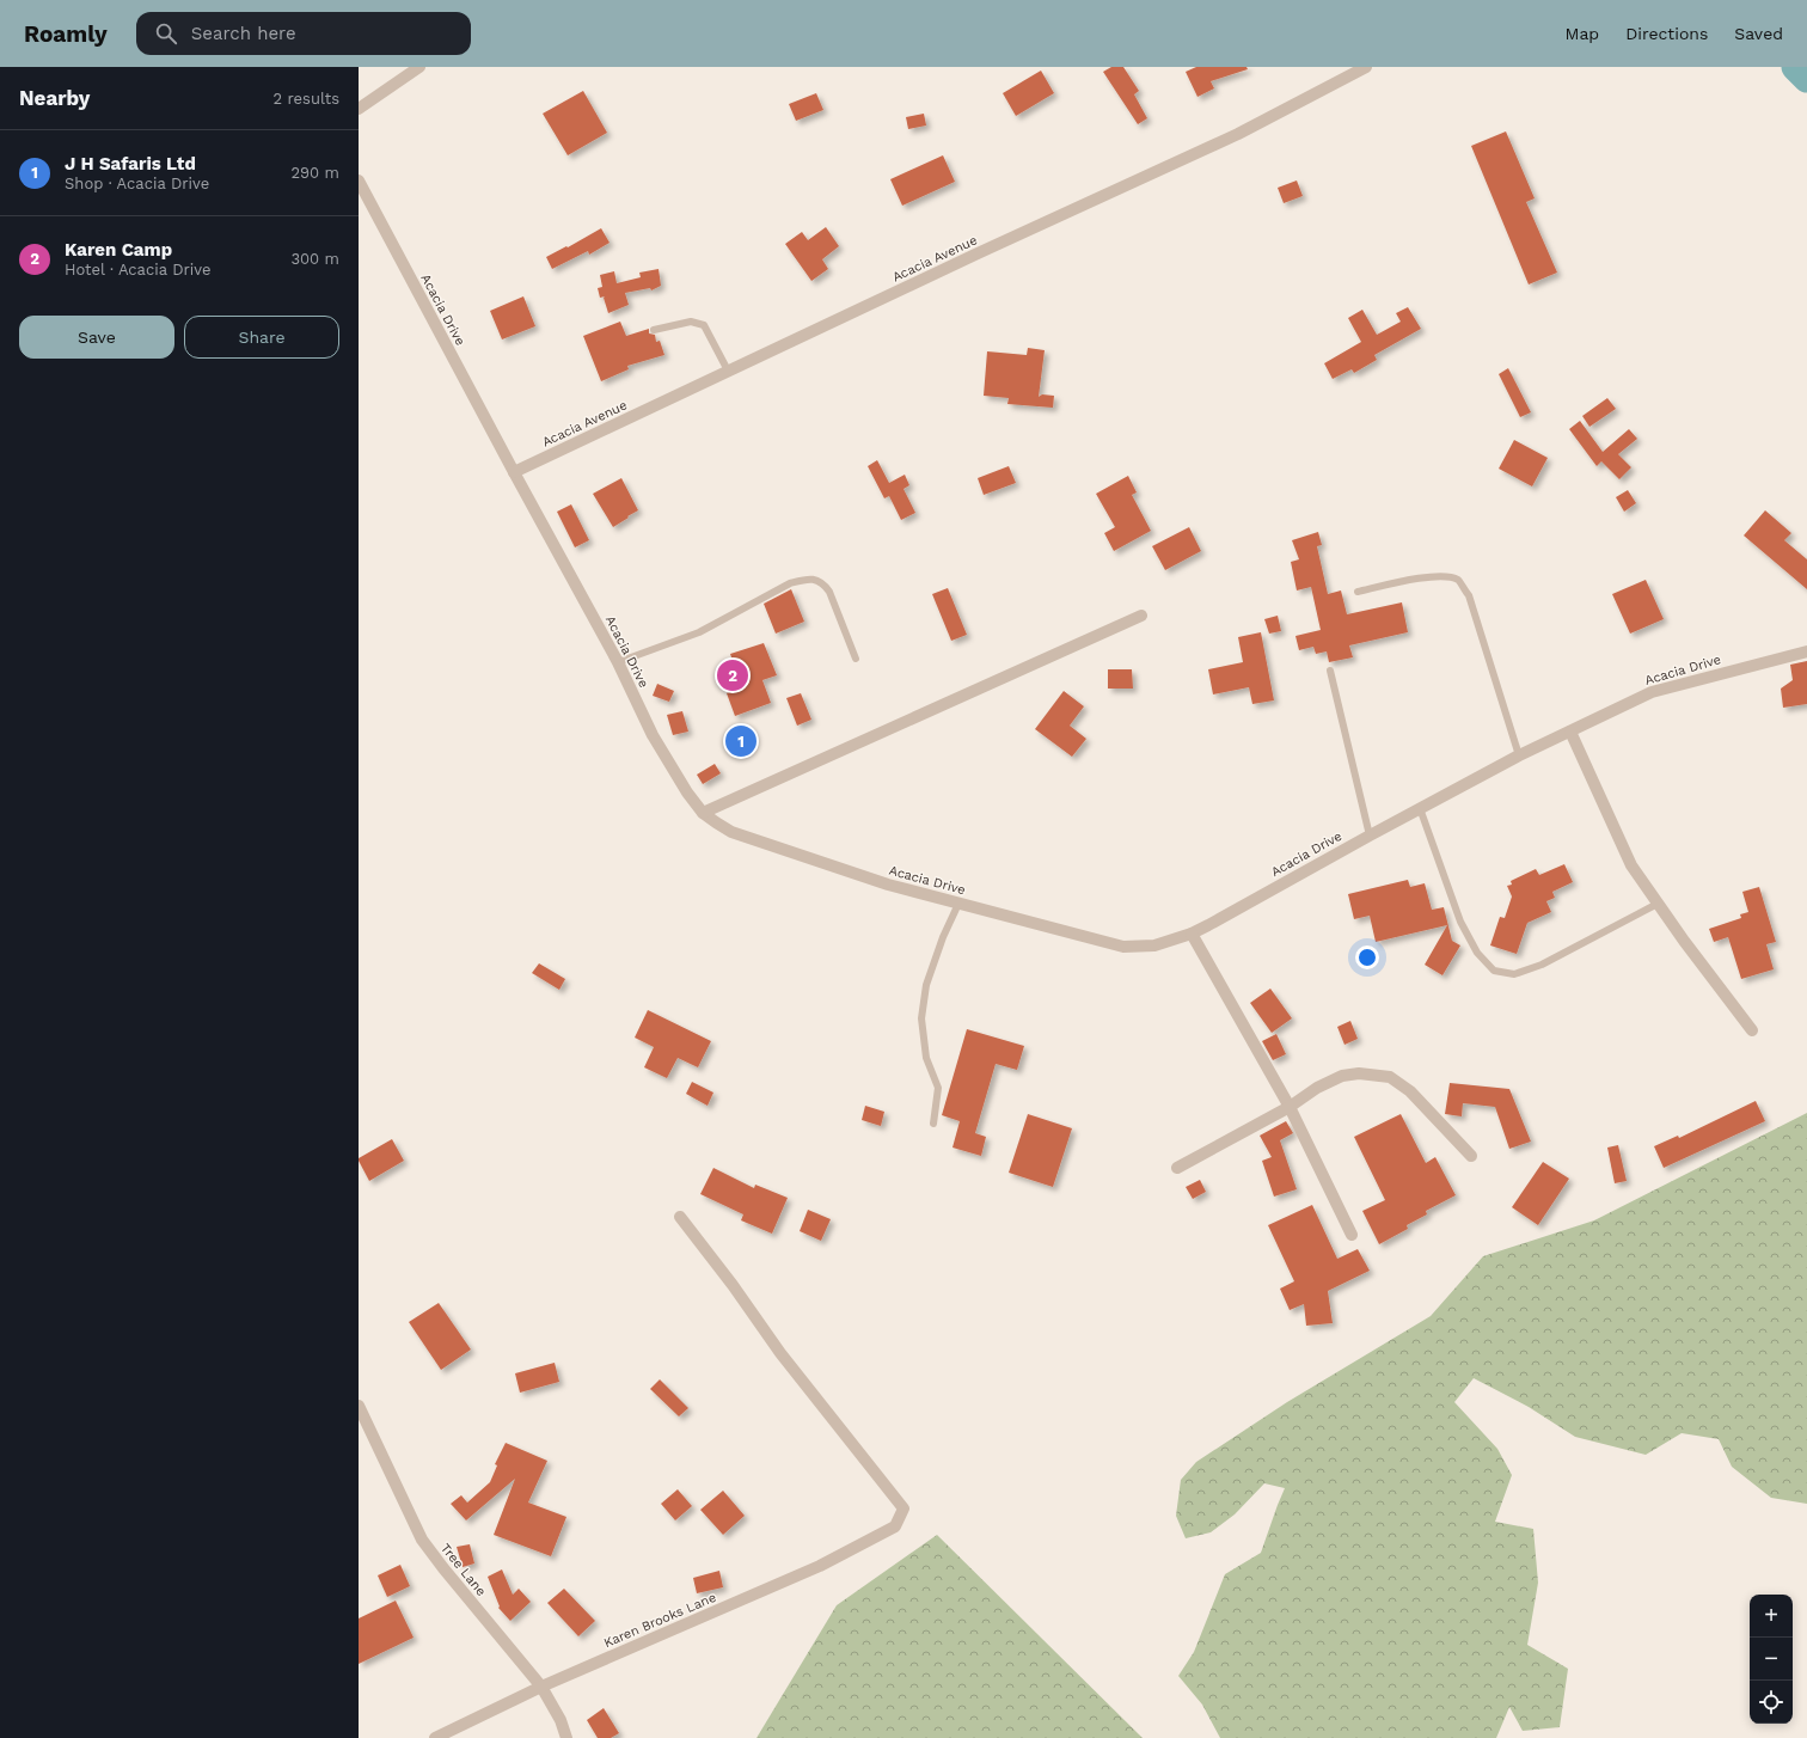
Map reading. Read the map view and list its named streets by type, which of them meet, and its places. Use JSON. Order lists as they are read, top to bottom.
{
  "streets": {
    "street": [
      "Acacia Avenue",
      "Acacia Drive",
      "Tree Lane",
      "Karen Brooks Lane"
    ]
  },
  "crossings": [
    ["Acacia Avenue", "Acacia Drive"],
    ["Tree Lane", "Karen Brooks Lane"]
  ],
  "page": {
    "header": "Roamly",
    "search": "Search here",
    "nav": ["Map", "Directions", "Saved"],
    "heading": ["Nearby", "2 results"],
    "list": [
      {
        "mark": "1",
        "name": "J H Safaris Ltd",
        "note": "Shop · Acacia Drive",
        "value": "290 m"
      },
      {
        "mark": "2",
        "name": "Karen Camp",
        "note": "Hotel · Acacia Drive",
        "value": "300 m"
      }
    ],
    "buttons": ["Save", "Share"],
    "pins": ["2", "1"],
    "map_buttons": ["+", "−"]
  }
}
